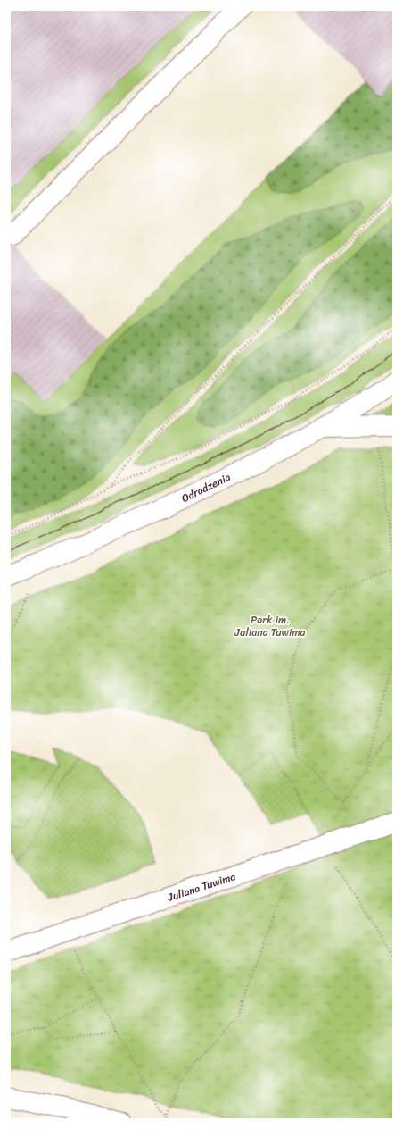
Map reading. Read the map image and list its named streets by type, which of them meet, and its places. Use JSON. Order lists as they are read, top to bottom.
{
  "streets": {
    "street": ["Odrodzenia", "Juliana Tuwima"]
  },
  "parks": ["Park im. Juliana Tuwima"]
}
